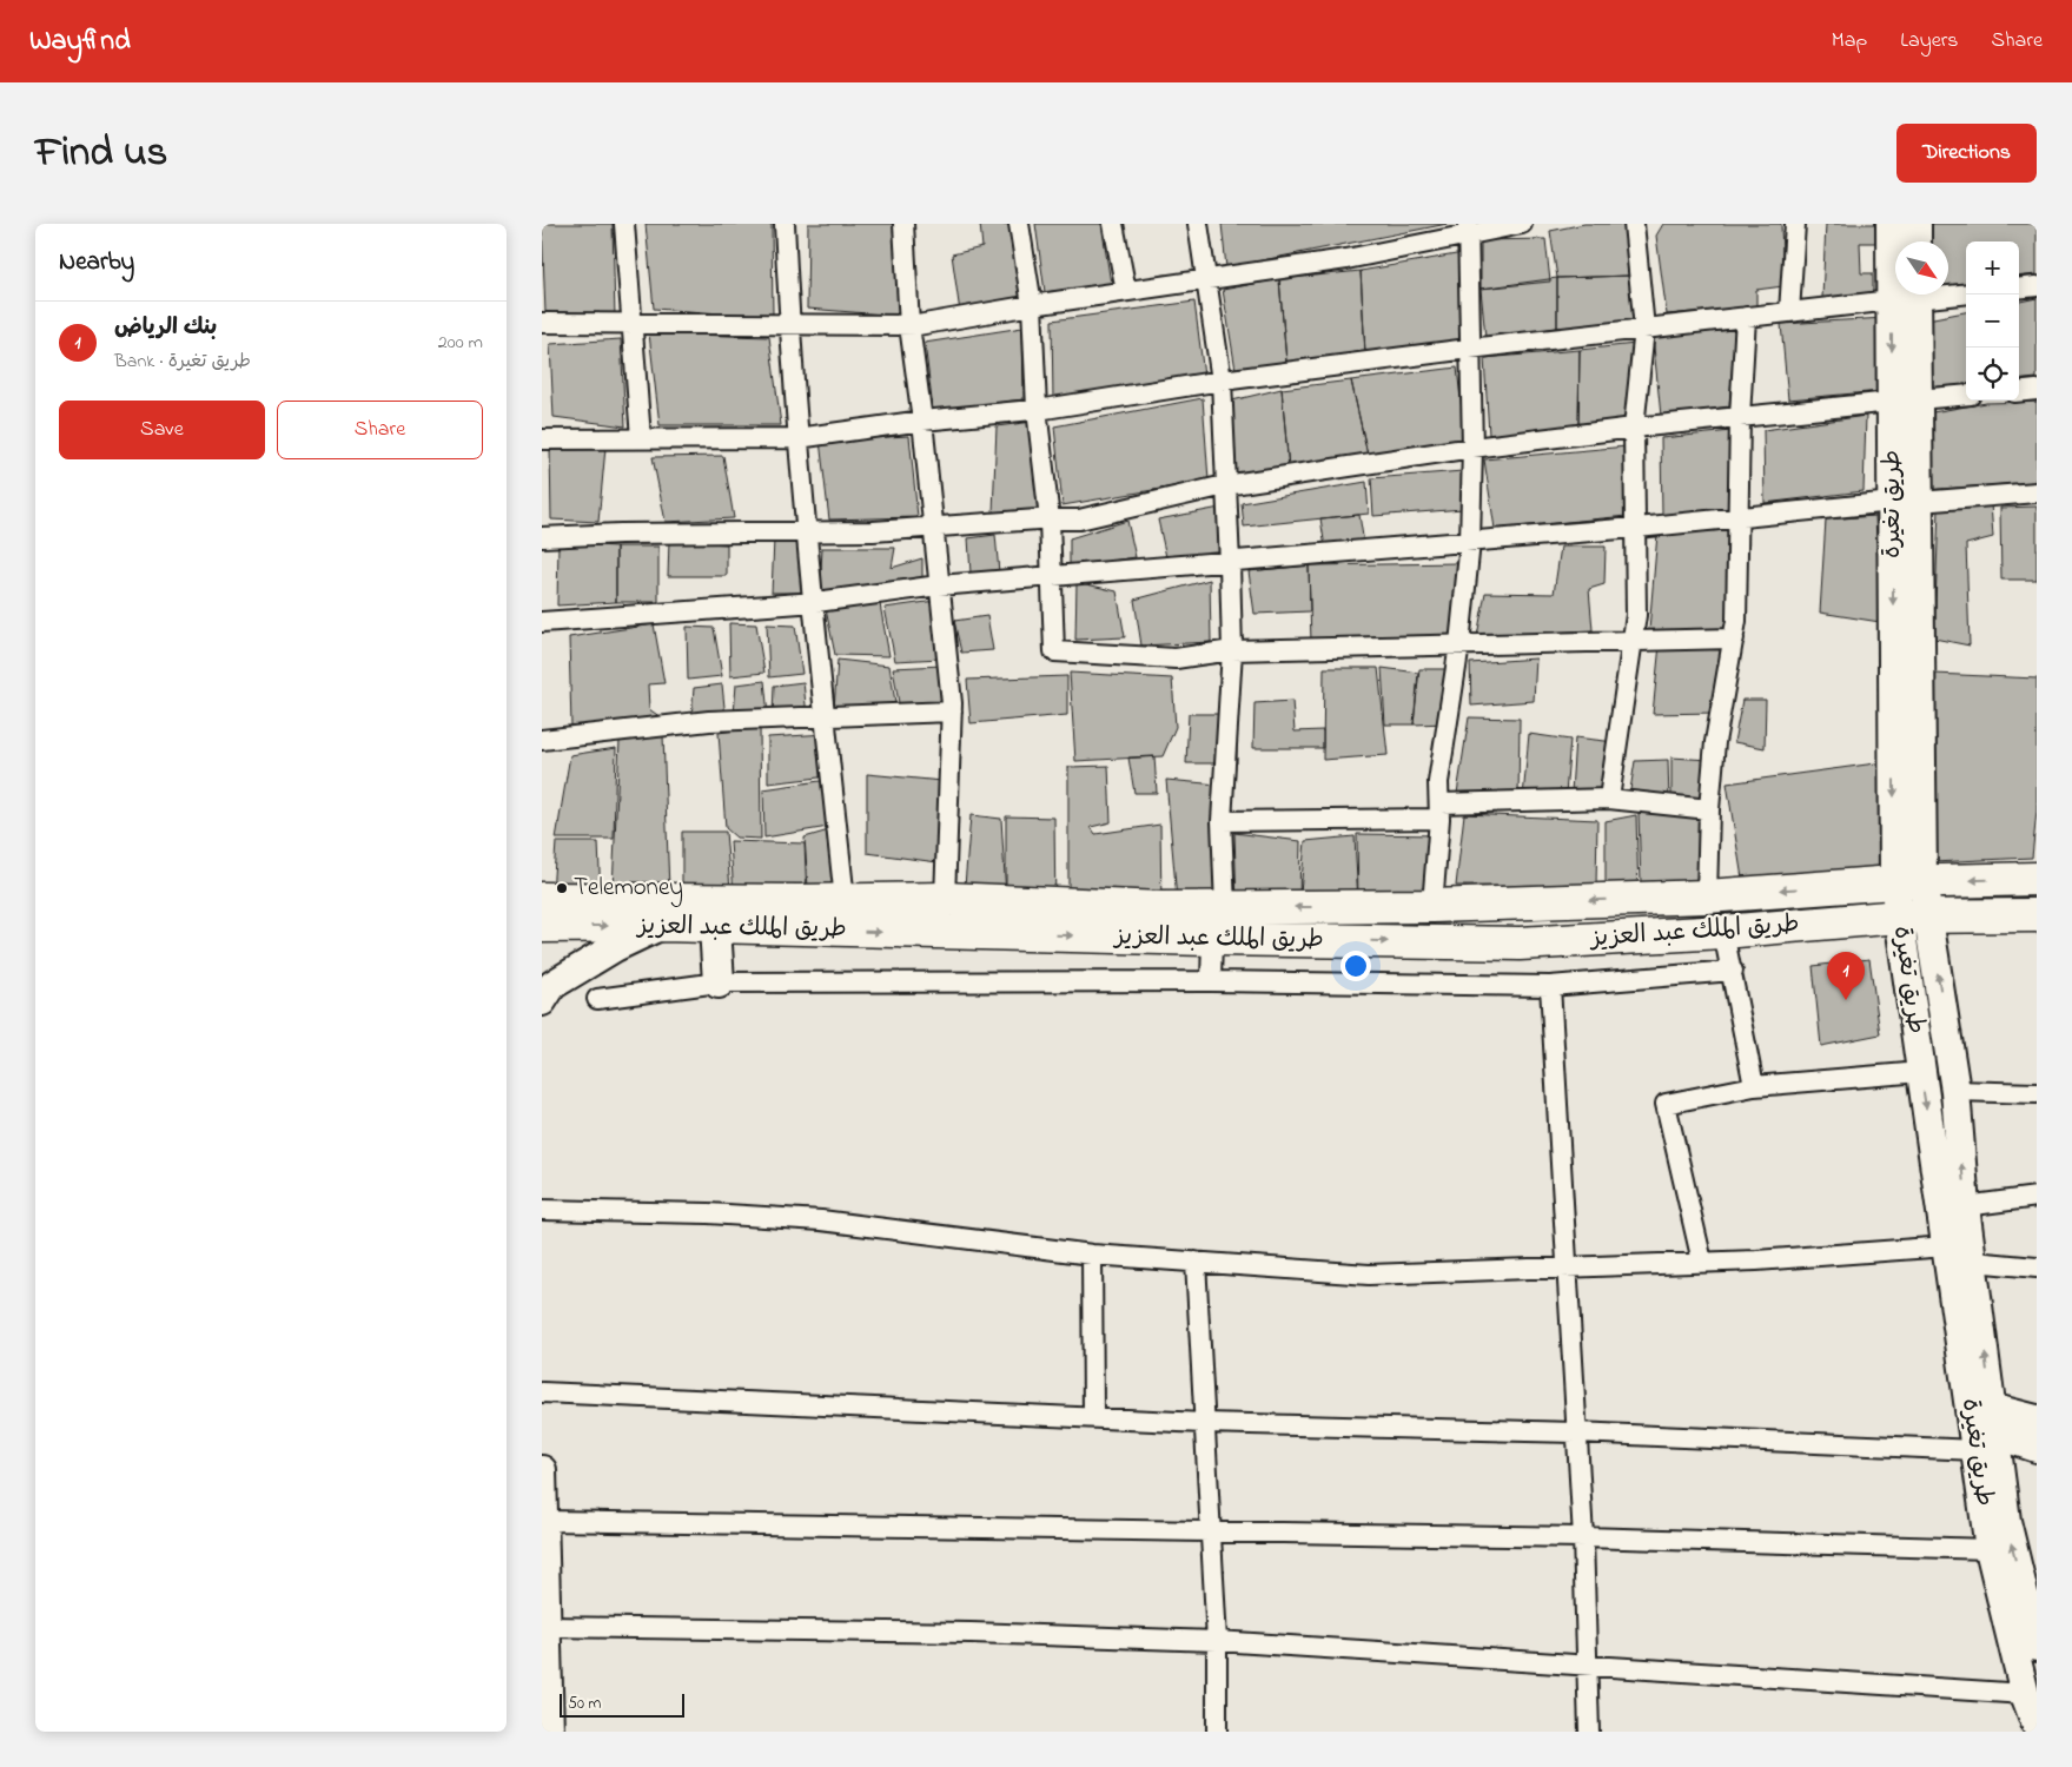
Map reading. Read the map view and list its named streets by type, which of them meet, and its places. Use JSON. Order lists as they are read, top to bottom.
{
  "streets": {
    "highway": ["طريق الملك عبد العزيز"],
    "main road": ["طريق تغيرة"]
  },
  "crossings": [
    ["طريق تغيرة", "طريق الملك عبد العزيز"]
  ],
  "places": ["Telemoney"],
  "scale_bar": "50 m",
  "north": "bottom right",
  "page": {
    "header": "Wayfind",
    "nav": ["Map", "Layers", "Share"],
    "title": "Find us",
    "buttons": [
      "Directions",
      ["Save", "Share"]
    ],
    "heading": "Nearby",
    "map_buttons": ["+", "−"],
    "list": [
      {
        "mark": "1",
        "name": "بنك الرياض",
        "note": "Bank · طريق تغيرة",
        "value": "200 m"
      }
    ],
    "pins": "1",
    "scale": "50 m"
  }
}
